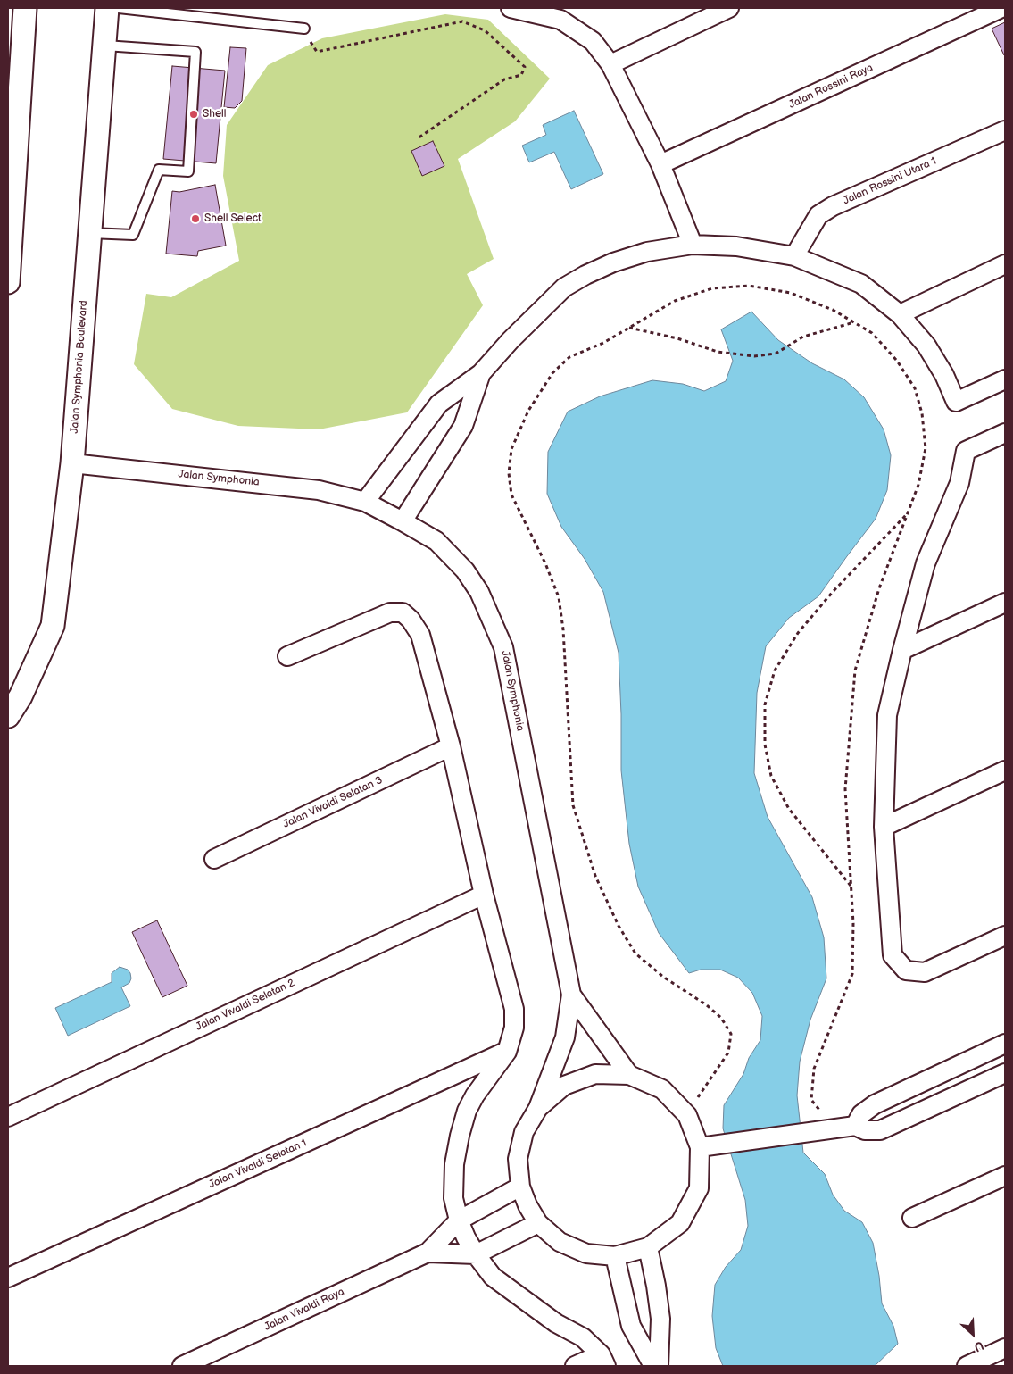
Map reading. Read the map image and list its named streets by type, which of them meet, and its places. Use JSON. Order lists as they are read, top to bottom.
{
  "streets": {
    "street": [
      "Jalan Rossini Raya",
      "Jalan Rossini Utara 1",
      "Jalan Symphonia Boulevard",
      "Jalan Symphonia",
      "Jalan Vivaldi Selatan 3",
      "Jalan Vivaldi Selatan 2",
      "Jalan Vivaldi Selatan 1",
      "Jalan Vivaldi Raya"
    ]
  },
  "crossings": [
    ["Jalan Symphonia Boulevard", "Jalan Symphonia"]
  ],
  "places": ["Shell", "Shell Select"],
  "north": "bottom right"
}
